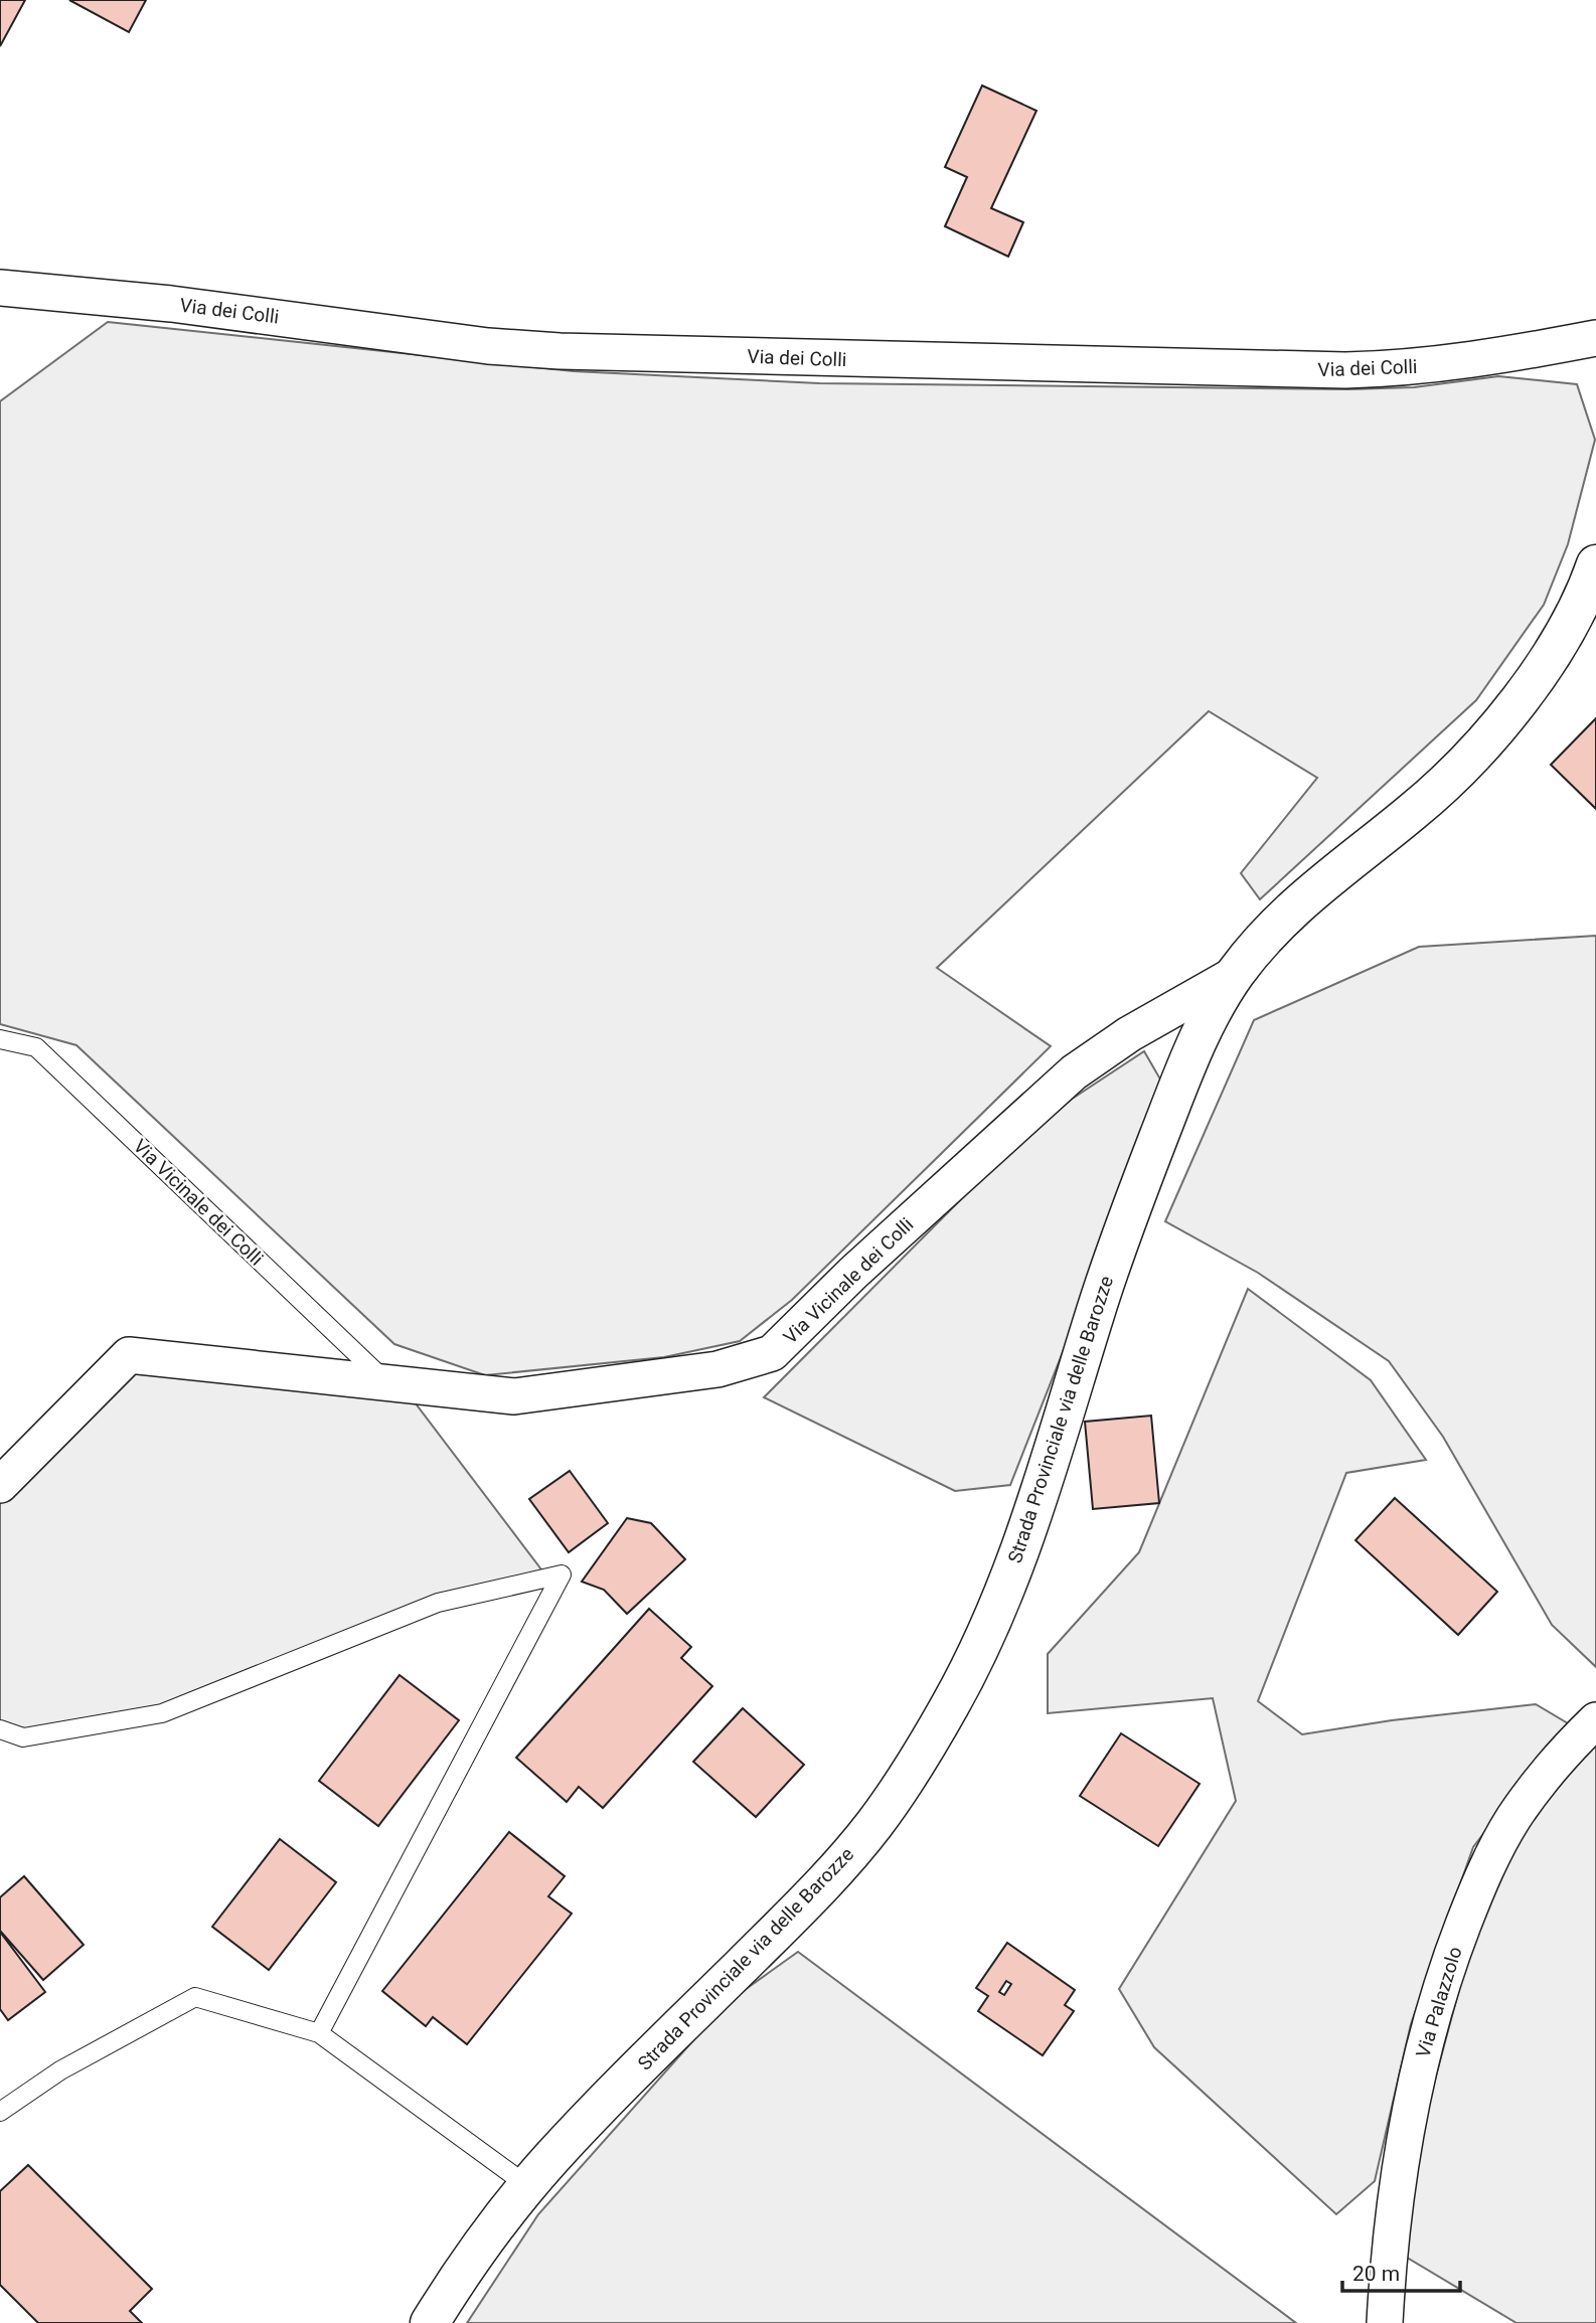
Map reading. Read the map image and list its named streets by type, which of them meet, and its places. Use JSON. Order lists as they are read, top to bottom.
{
  "streets": {
    "main road": ["Strada Provinciale via delle Barozze"],
    "street": ["Via dei Colli", "Via Vicinale dei Colli", "Via Palazzolo"]
  },
  "crossings": [
    ["Via Vicinale dei Colli", "Strada Provinciale via delle Barozze"]
  ],
  "scale_bar": "20 m"
}
